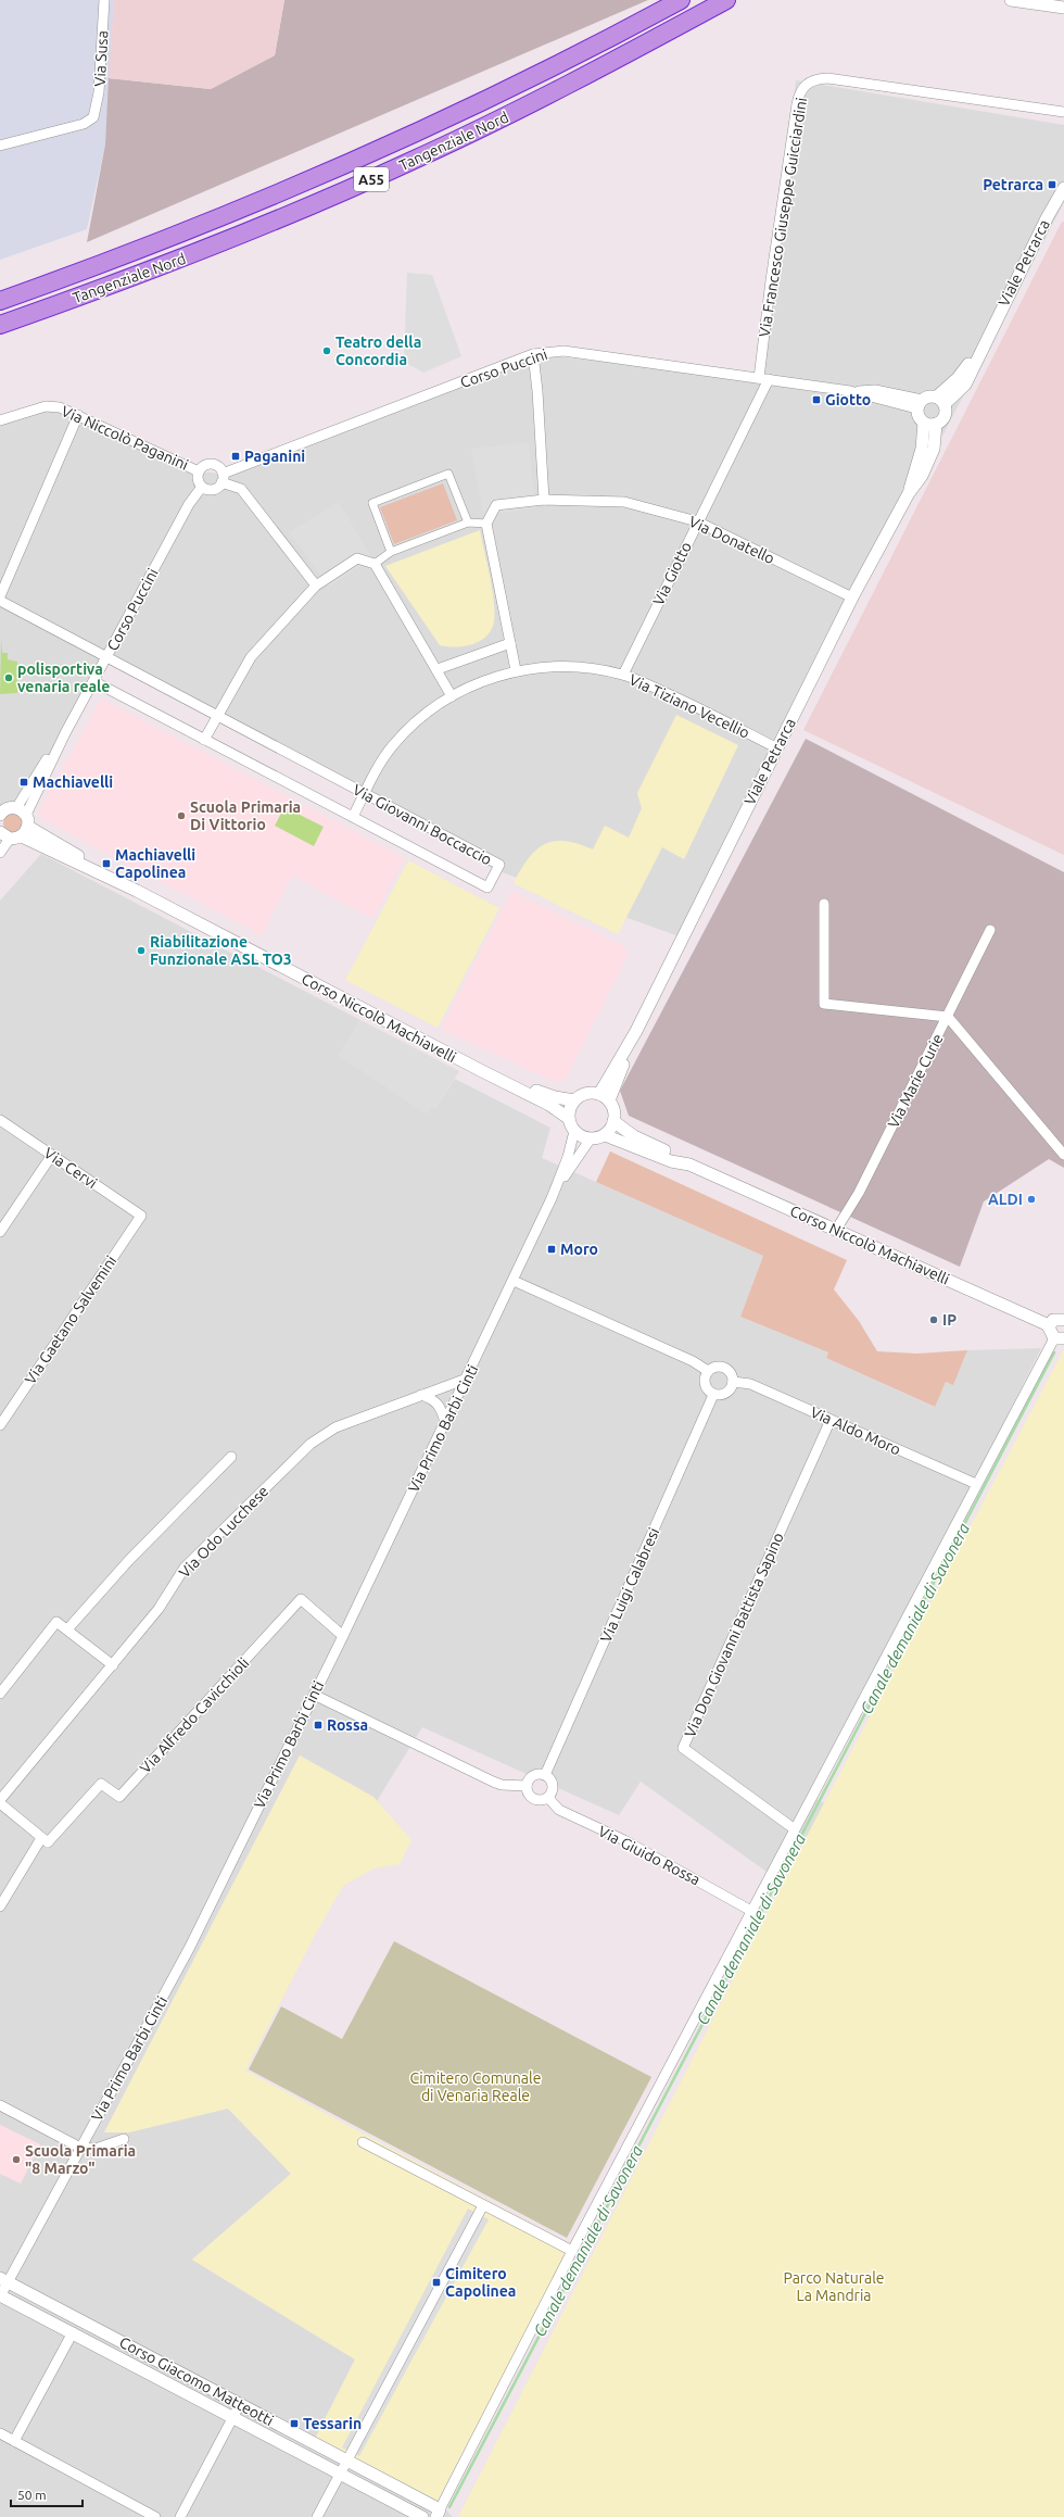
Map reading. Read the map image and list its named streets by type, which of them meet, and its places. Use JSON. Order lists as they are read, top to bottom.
{
  "streets": {
    "highway": ["Tangenziale Nord", "A55"],
    "street": [
      "Via Susa",
      "Via Francesco Giuseppe Guicciardini",
      "Viale Petrarca",
      "Corso Puccini",
      "Via Niccolò Paganini",
      "Via Donatello",
      "Via Giotto",
      "Via Tiziano Vecellio",
      "Via Giovanni Boccaccio",
      "Corso Niccolò Machiavelli",
      "Via Marie Curie",
      "Via Cervi",
      "Via Gaetano Salvemini",
      "Via Primo Barbi Cinti",
      "Via Aldo Moro",
      "Via Odo Lucchese",
      "Via Luigi Calabresi",
      "Via Don Giovanni Battista Sapino",
      "Via Alfredo Cavicchioli",
      "Via Giuido Rossa",
      "Corso Giacomo Matteotti"
    ]
  },
  "crossings": [
    ["Via Francesco Giuseppe Guicciardini", "Corso Puccini"],
    ["Via Francesco Giuseppe Guicciardini", "Via Giotto"],
    ["Viale Petrarca", "Corso Puccini"],
    ["Viale Petrarca", "Via Donatello"],
    ["Viale Petrarca", "Via Tiziano Vecellio"],
    ["Viale Petrarca", "Corso Niccolò Machiavelli"],
    ["Viale Petrarca", "Via Primo Barbi Cinti"],
    ["Corso Puccini", "Via Niccolò Paganini"],
    ["Corso Puccini", "Via Giotto"],
    ["Corso Puccini", "Via Giovanni Boccaccio"],
    ["Via Donatello", "Via Giotto"],
    ["Via Giotto", "Via Tiziano Vecellio"],
    ["Via Tiziano Vecellio", "Via Giovanni Boccaccio"],
    ["Corso Niccolò Machiavelli", "Via Marie Curie"],
    ["Corso Niccolò Machiavelli", "Via Primo Barbi Cinti"],
    ["Via Cervi", "Via Gaetano Salvemini"],
    ["Via Primo Barbi Cinti", "Via Odo Lucchese"],
    ["Via Primo Barbi Cinti", "Via Alfredo Cavicchioli"],
    ["Via Primo Barbi Cinti", "Corso Giacomo Matteotti"],
    ["Via Aldo Moro", "Via Luigi Calabresi"],
    ["Via Aldo Moro", "Via Don Giovanni Battista Sapino"],
    ["Via Luigi Calabresi", "Via Giuido Rossa"]
  ],
  "water": ["Canale demaniale di Savonera"],
  "parks": ["Cimitero Comunale di Venaria Reale", "Parco Naturale La Mandria"],
  "places": {
    "transit": [
      "Petrarca",
      "Giotto",
      "Paganini",
      "Machiavelli",
      "Machiavelli Capolinea",
      "Moro",
      "Rossa",
      "Cimitero Capolinea",
      "Tessarin"
    ],
    "other": [
      "Teatro della Concordia",
      "polisportiva venaria reale",
      "Scuola Primaria Di Vittorio",
      "Riabilitazione Funzionale ASL TO3",
      "ALDI",
      "IP",
      "Scuola Primaria \"8 Marzo\""
    ]
  },
  "scale_bar": "50 m"
}
